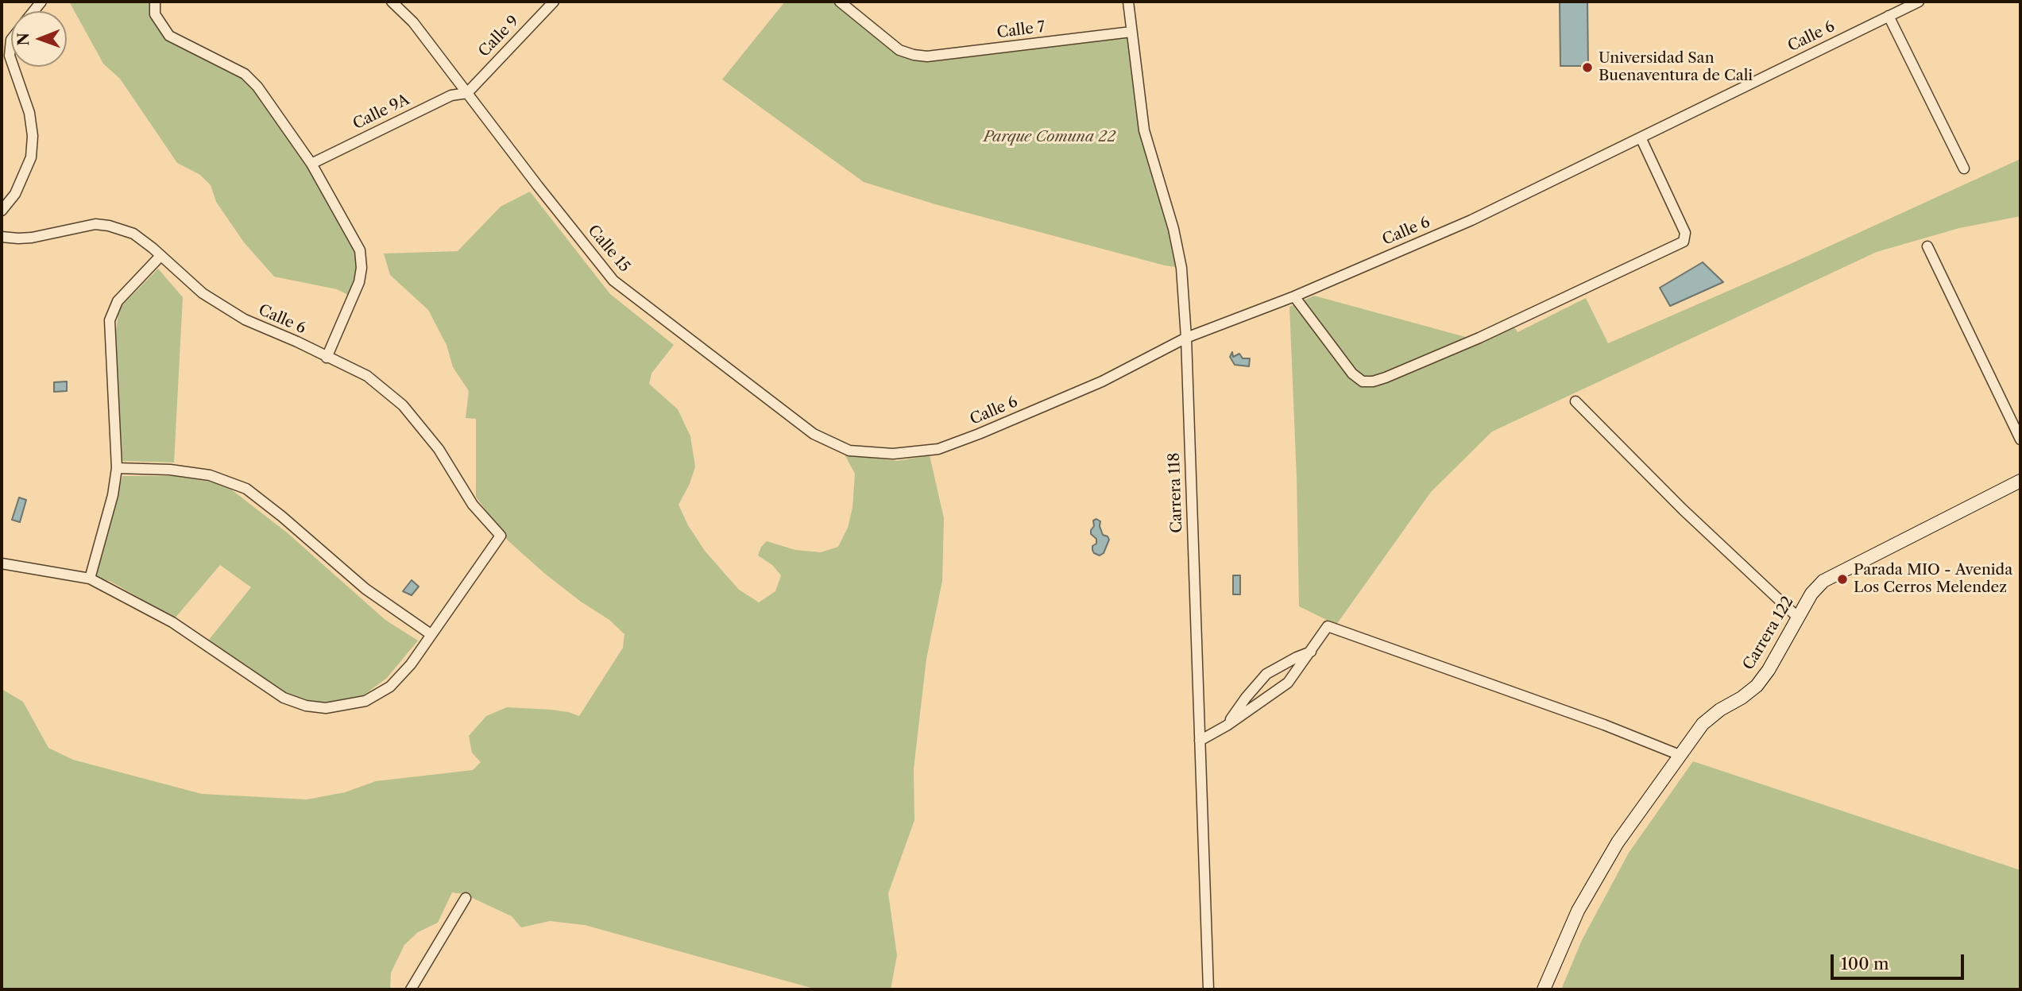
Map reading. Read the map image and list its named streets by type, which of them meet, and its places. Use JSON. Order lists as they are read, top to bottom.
{
  "streets": {
    "street": [
      "Calle 7",
      "Calle 9",
      "Calle 6",
      "Calle 9A",
      "Calle 15",
      "Carrera 118",
      "Carrera 122"
    ]
  },
  "crossings": [
    ["Calle 7", "Carrera 118"],
    ["Calle 9", "Calle 9A"],
    ["Calle 9", "Calle 15"],
    ["Calle 6", "Calle 15"],
    ["Calle 6", "Carrera 118"],
    ["Calle 9A", "Calle 15"]
  ],
  "parks": ["Parque Comuna 22"],
  "places": ["Universidad San Buenaventura de Cali", "Parada MIO - Avenida Los Cerros Melendez"],
  "scale_bar": "100 m",
  "north": "left"
}
